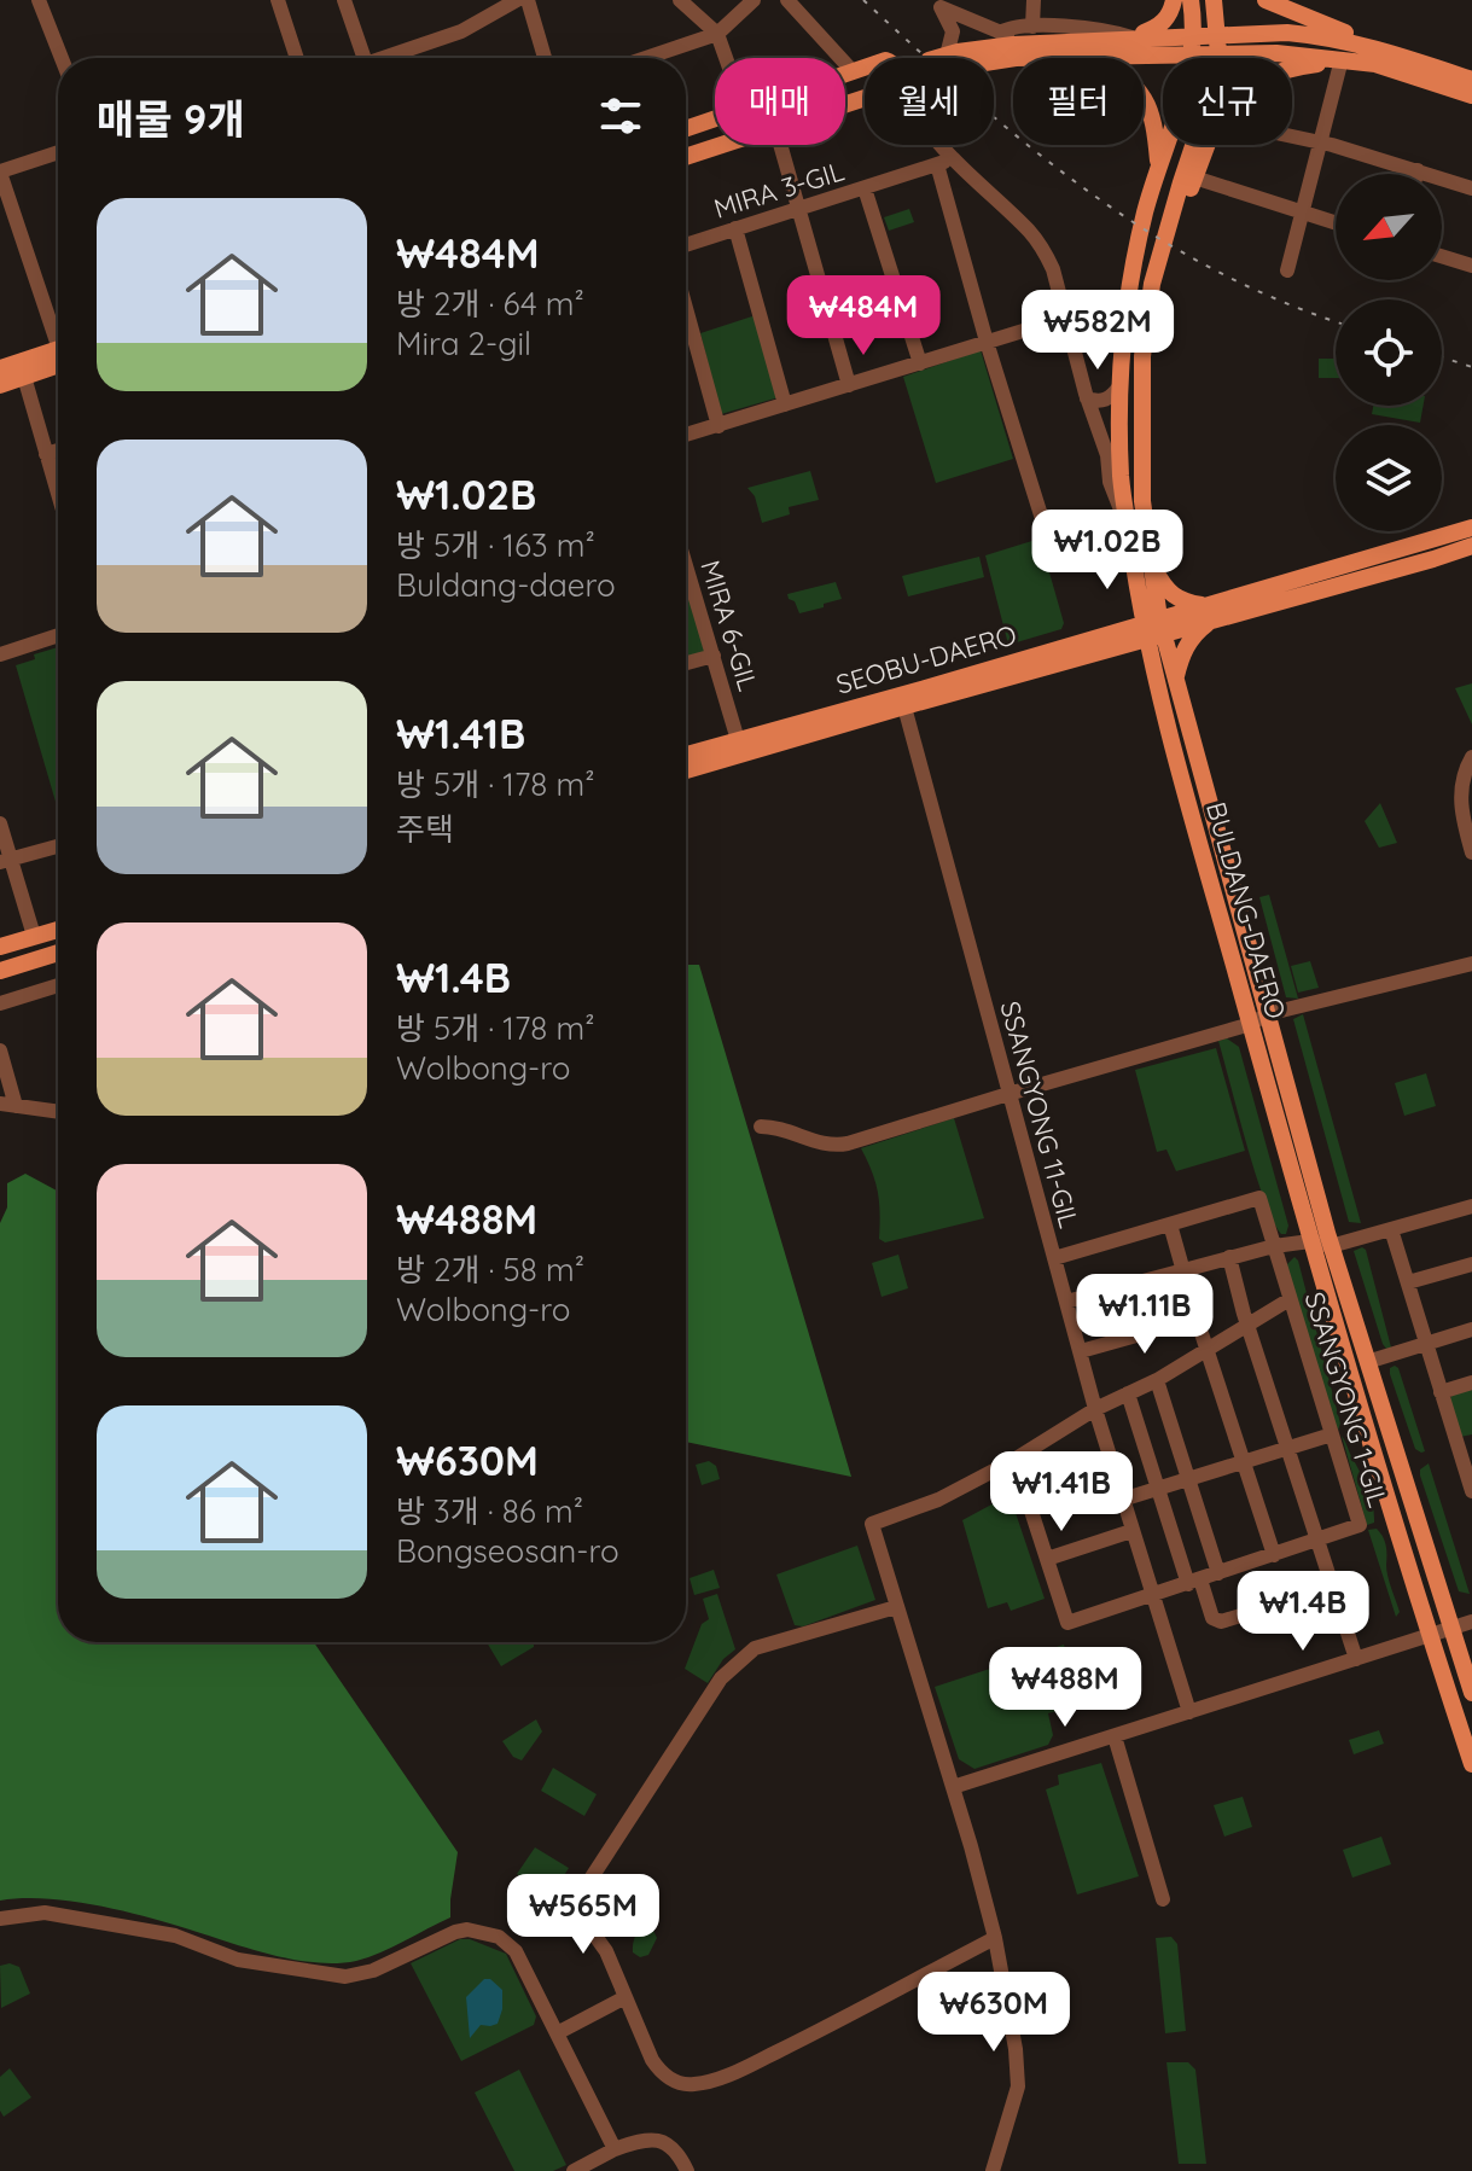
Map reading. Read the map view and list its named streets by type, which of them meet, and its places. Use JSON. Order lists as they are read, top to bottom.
{
  "streets": {
    "main road": ["SEOBU-DAERO", "BULDANG-DAERO"],
    "street": [
      "MIRA 3-GIL",
      "MIRA 6-GIL",
      "SSANGYONG 11-GIL",
      "SSANGYONG 1-GIL"
    ]
  },
  "crossings": [
    ["MIRA 6-GIL", "SEOBU-DAERO"],
    ["SEOBU-DAERO", "BULDANG-DAERO"],
    ["SEOBU-DAERO", "SSANGYONG 11-GIL"],
    ["SSANGYONG 11-GIL", "SSANGYONG 1-GIL"]
  ],
  "north": "bottom left",
  "page": {
    "chip": [
      "매매",
      "월세",
      "필터",
      "신규"
    ],
    "heading": "매물 9개",
    "list": [
      {
        "name": "₩484M",
        "note": "방 2개 · 64 m² · Mira 2-gil"
      },
      {
        "name": "₩1.02B",
        "note": "방 5개 · 163 m² · Buldang-daero"
      },
      {
        "name": "₩1.41B",
        "note": "방 5개 · 178 m² · 주택"
      },
      {
        "name": "₩1.4B",
        "note": "방 5개 · 178 m² · Wolbong-ro"
      },
      {
        "name": "₩488M",
        "note": "방 2개 · 58 m² · Wolbong-ro"
      },
      {
        "name": "₩630M",
        "note": "방 3개 · 86 m² · Bongseosan-ro"
      }
    ],
    "price": [
      "₩484M",
      "₩582M",
      "₩1.02B",
      "₩1.11B",
      "₩1.41B",
      "₩1.4B",
      "₩488M",
      "₩565M",
      "₩630M"
    ]
  }
}
